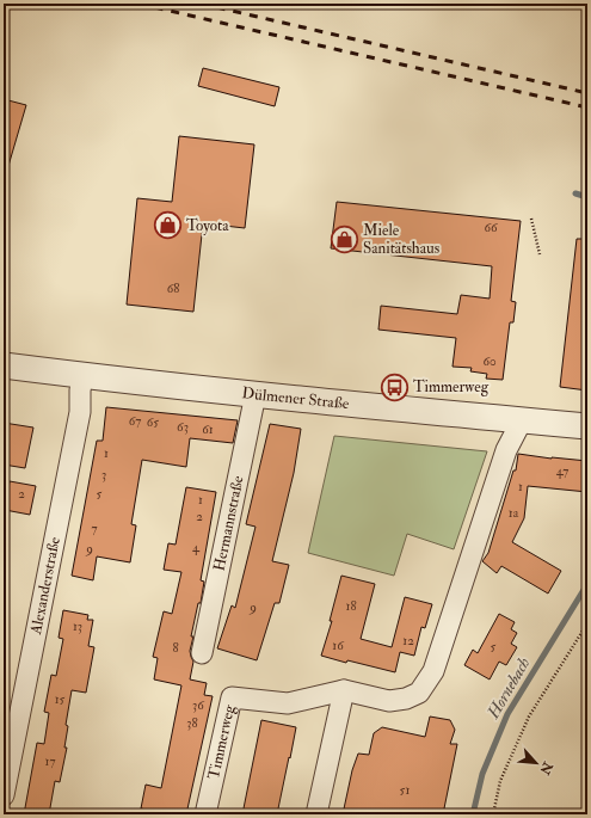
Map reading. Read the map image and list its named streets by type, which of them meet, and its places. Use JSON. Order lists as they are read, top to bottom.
{
  "streets": {
    "street": [
      "Dülmener Straße",
      "Hermannstraße",
      "Alexanderstraße",
      "Timmerweg"
    ]
  },
  "crossings": [
    ["Dülmener Straße", "Hermannstraße"],
    ["Dülmener Straße", "Alexanderstraße"],
    ["Dülmener Straße", "Timmerweg"]
  ],
  "water": ["Hornebach"],
  "places": {
    "shop": ["Toyota", "Miele Sanitätshaus"],
    "bus stop": ["Timmerweg"]
  },
  "house_numbers": [
    "66",
    "68",
    "60",
    "67",
    "65",
    "63",
    "61",
    "1",
    "47",
    "3",
    "1",
    "2",
    "5",
    "1",
    "1a",
    "2",
    "7",
    "4",
    "9",
    "18",
    "9",
    "13",
    "12",
    "16",
    "5",
    "8",
    "15",
    "36",
    "38",
    "17",
    "51"
  ],
  "north": "bottom right"
}
